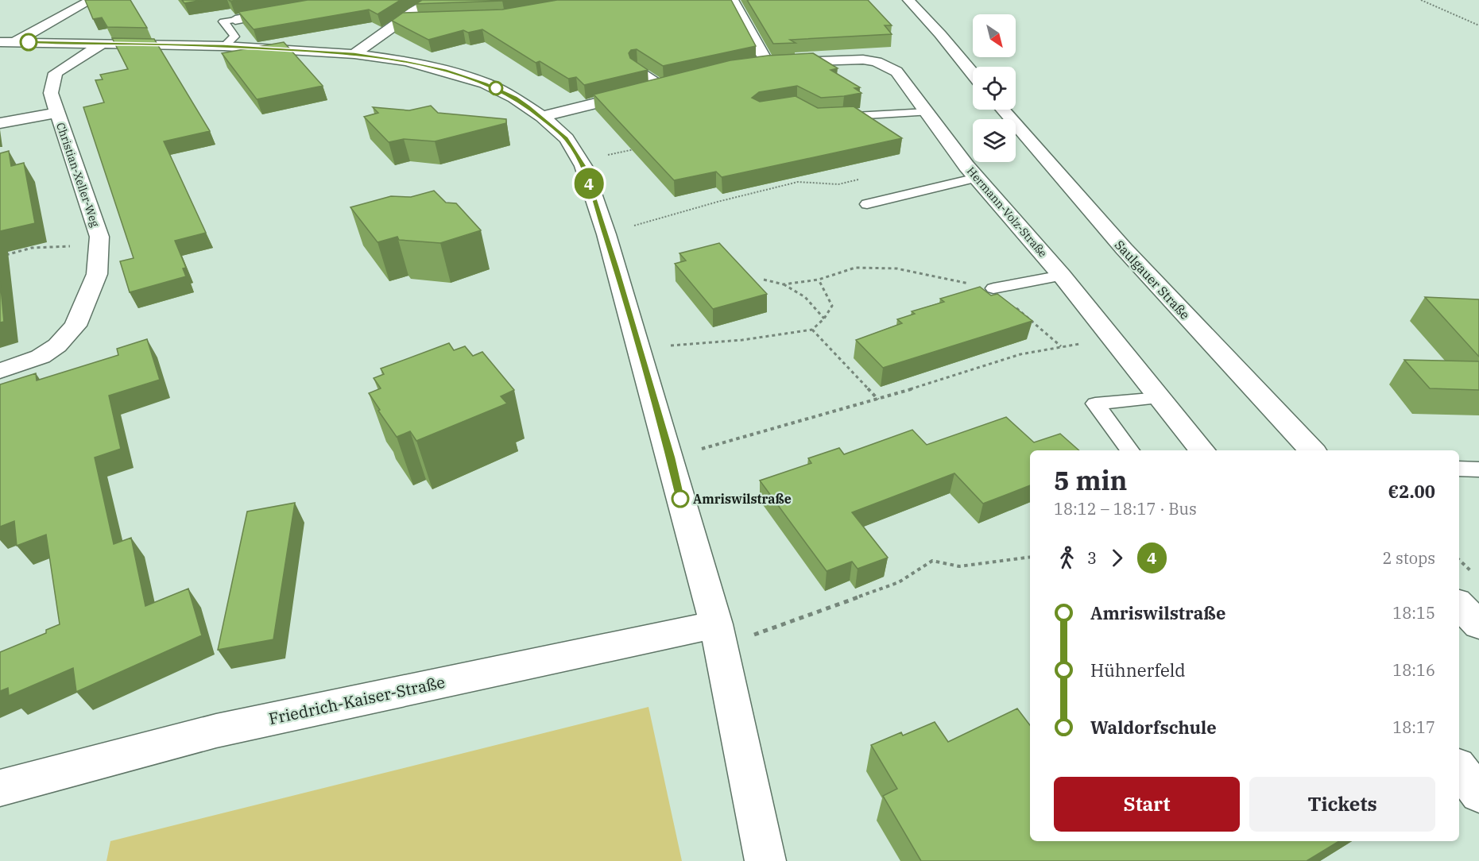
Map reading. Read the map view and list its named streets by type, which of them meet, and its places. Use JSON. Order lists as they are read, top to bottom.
{
  "streets": {
    "street": [
      "Christian-Xeller-Weg",
      "Hermann-Volz-Straße",
      "Saulgauer Straße",
      "Friedrich-Kaiser-Straße"
    ]
  },
  "places": ["Amriswilstraße"],
  "lines": ["bus line 4"],
  "north": "bottom right",
  "page": {
    "on_map": "4",
    "heading": ["5 min", "18:12 – 18:17 · Bus", "€2.00"],
    "legs": ["3", "4", "2 stops"],
    "list": [
      {
        "name": "Amriswilstraße",
        "value": "18:15"
      },
      {
        "name": "Hühnerfeld",
        "value": "18:16"
      },
      {
        "name": "Waldorfschule",
        "value": "18:17"
      }
    ],
    "buttons": ["Start", "Tickets"]
  }
}
